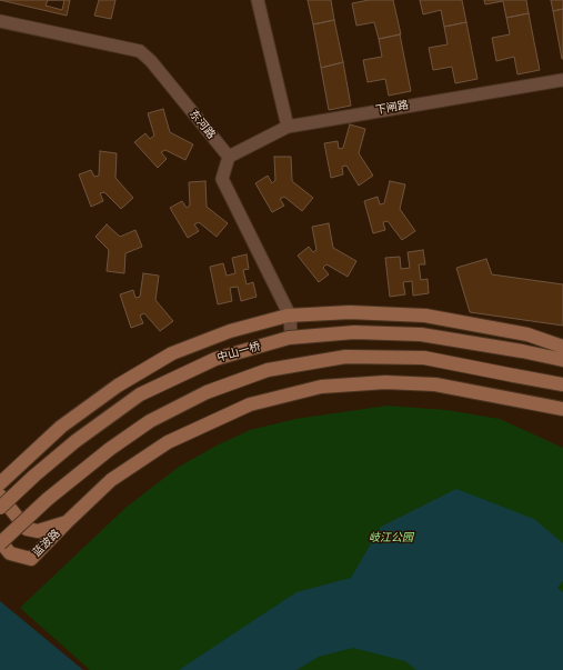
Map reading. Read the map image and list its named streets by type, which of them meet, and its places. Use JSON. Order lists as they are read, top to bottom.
{
  "streets": {
    "street": [
      "下闸路",
      "东河路",
      "中山一桥",
      "蓝波路"
    ]
  },
  "crossings": [
    ["下闸路", "东河路"]
  ],
  "parks": ["岐江公园"]
}
